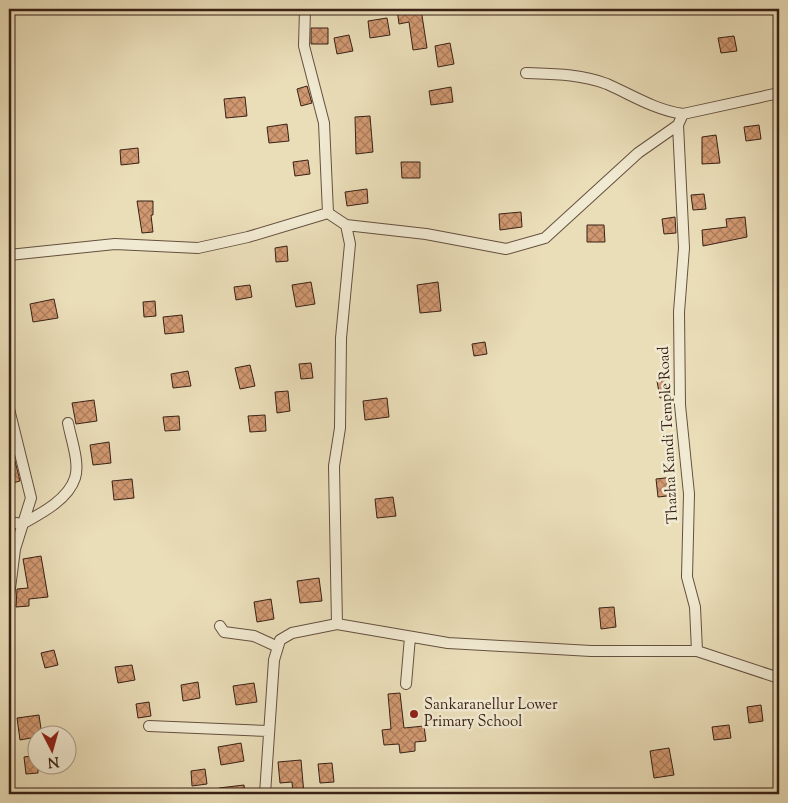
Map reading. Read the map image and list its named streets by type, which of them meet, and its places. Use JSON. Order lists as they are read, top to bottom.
{
  "streets": {
    "street": ["Thazha Kandi Temple Road"]
  },
  "places": ["Sankaranellur Lower Primary School"],
  "north": "bottom"
}
